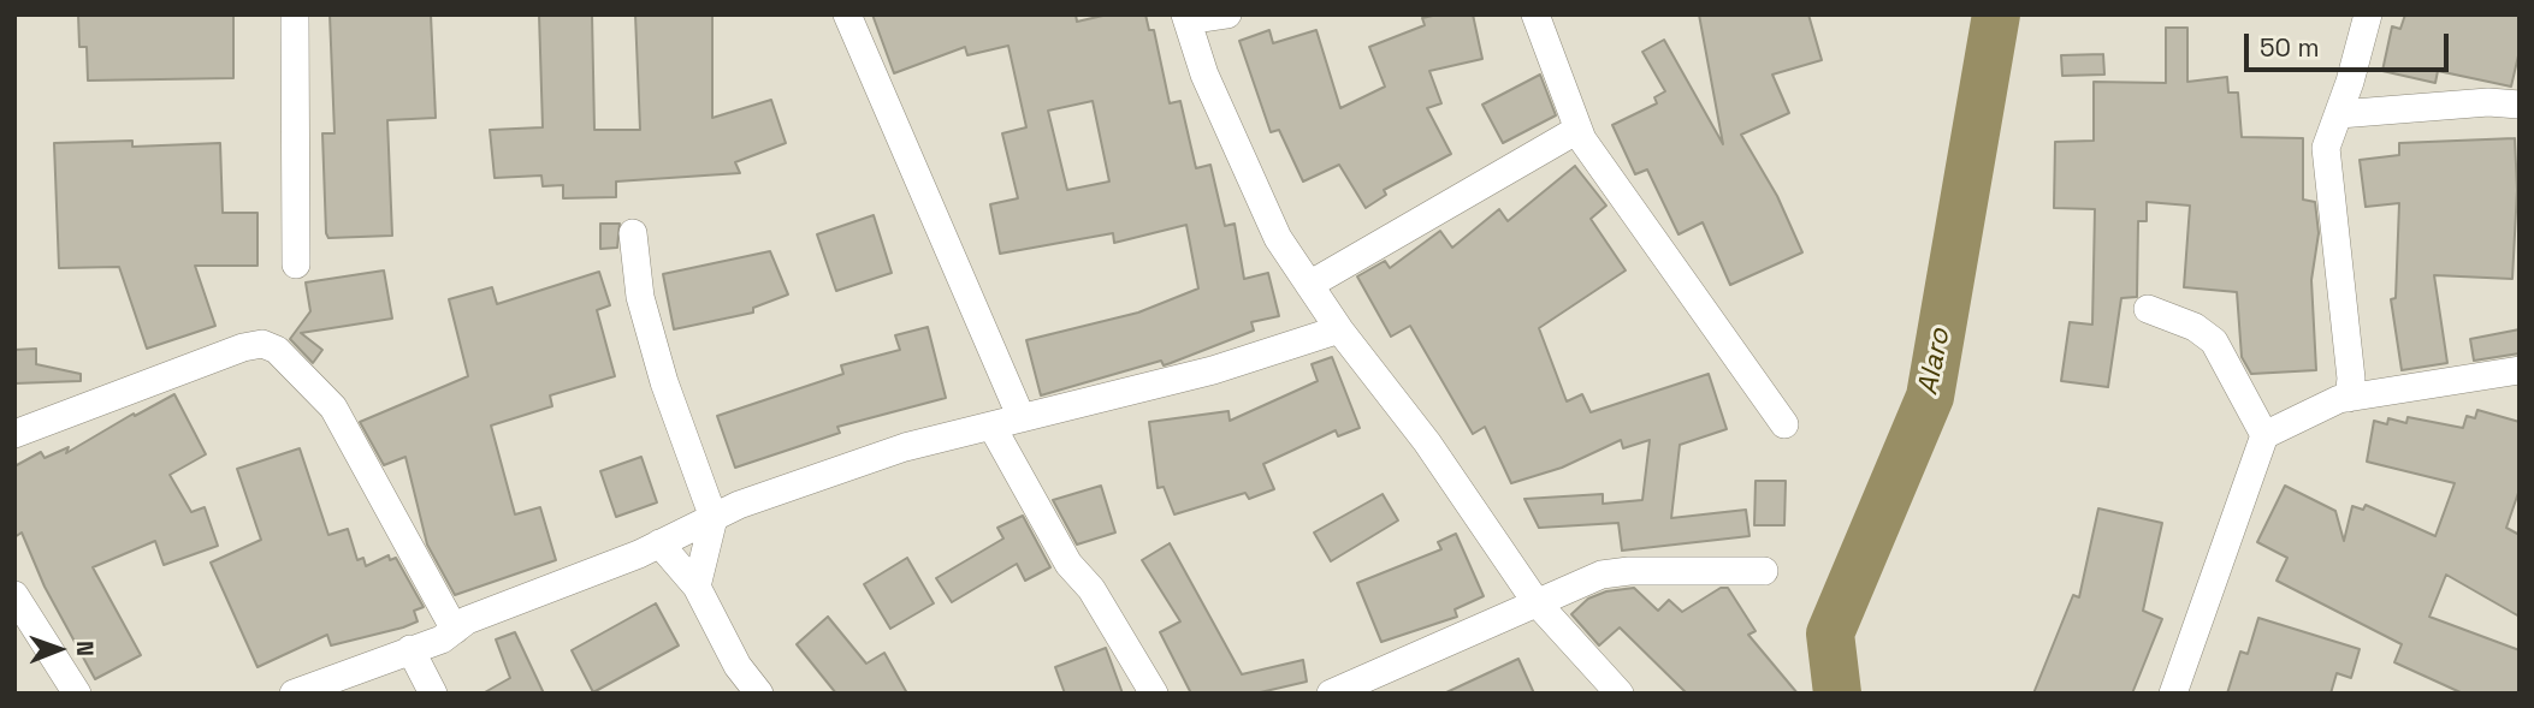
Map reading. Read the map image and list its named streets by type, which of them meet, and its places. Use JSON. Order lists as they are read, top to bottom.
{
  "water": ["Alaro"],
  "scale_bar": "50 m",
  "north": "right"
}
